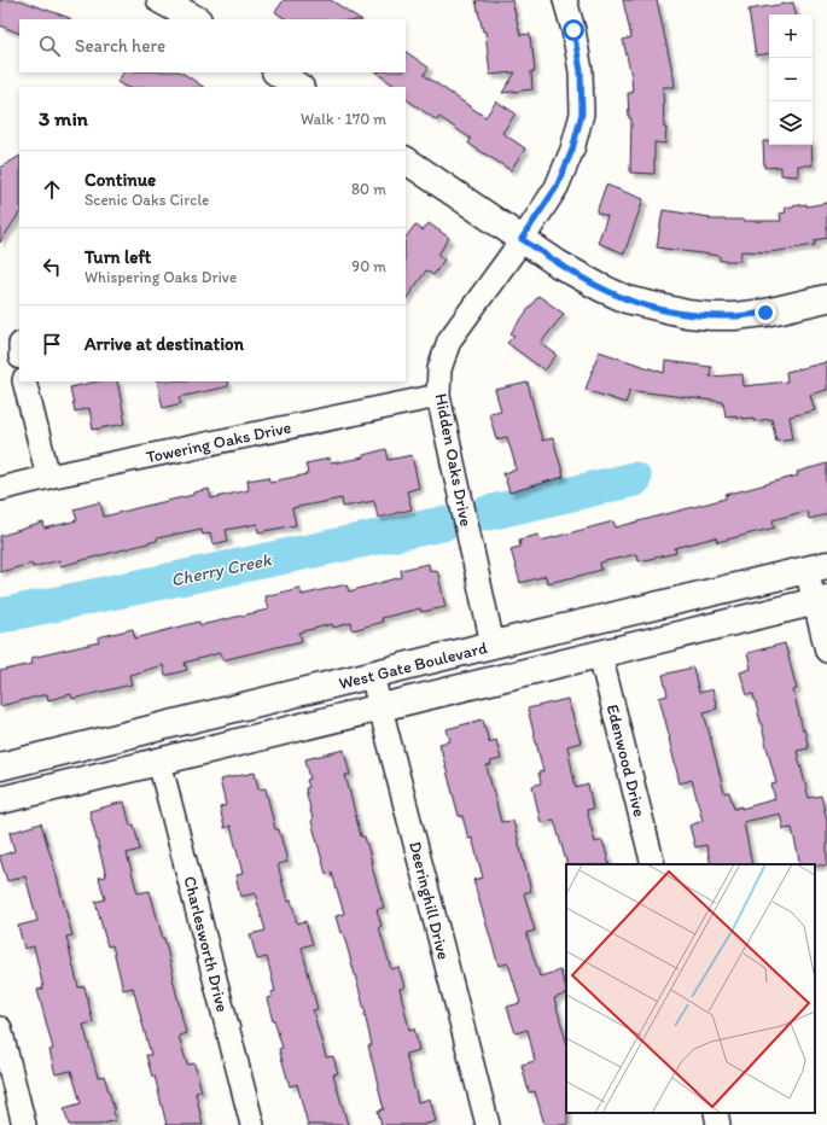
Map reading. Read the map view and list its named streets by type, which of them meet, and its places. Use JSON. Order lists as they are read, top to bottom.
{
  "streets": {
    "main road": ["West Gate Boulevard"],
    "street": [
      "Towering Oaks Drive",
      "Hidden Oaks Drive",
      "Edenwood Drive",
      "Deeringhill Drive",
      "Charlesworth Drive"
    ]
  },
  "crossings": [
    ["Towering Oaks Drive", "Hidden Oaks Drive"],
    ["Hidden Oaks Drive", "West Gate Boulevard"],
    ["West Gate Boulevard", "Edenwood Drive"],
    ["West Gate Boulevard", "Deeringhill Drive"],
    ["West Gate Boulevard", "Charlesworth Drive"]
  ],
  "water": ["Cherry Creek"],
  "page": {
    "map_buttons": ["+", "−"],
    "search": "Search here",
    "heading": ["3 min", "Walk · 170 m"],
    "list": [
      ["Continue", "Scenic Oaks Circle", "80 m"],
      ["Turn left", "Whispering Oaks Drive", "90 m"],
      "Arrive at destination"
    ]
  }
}
